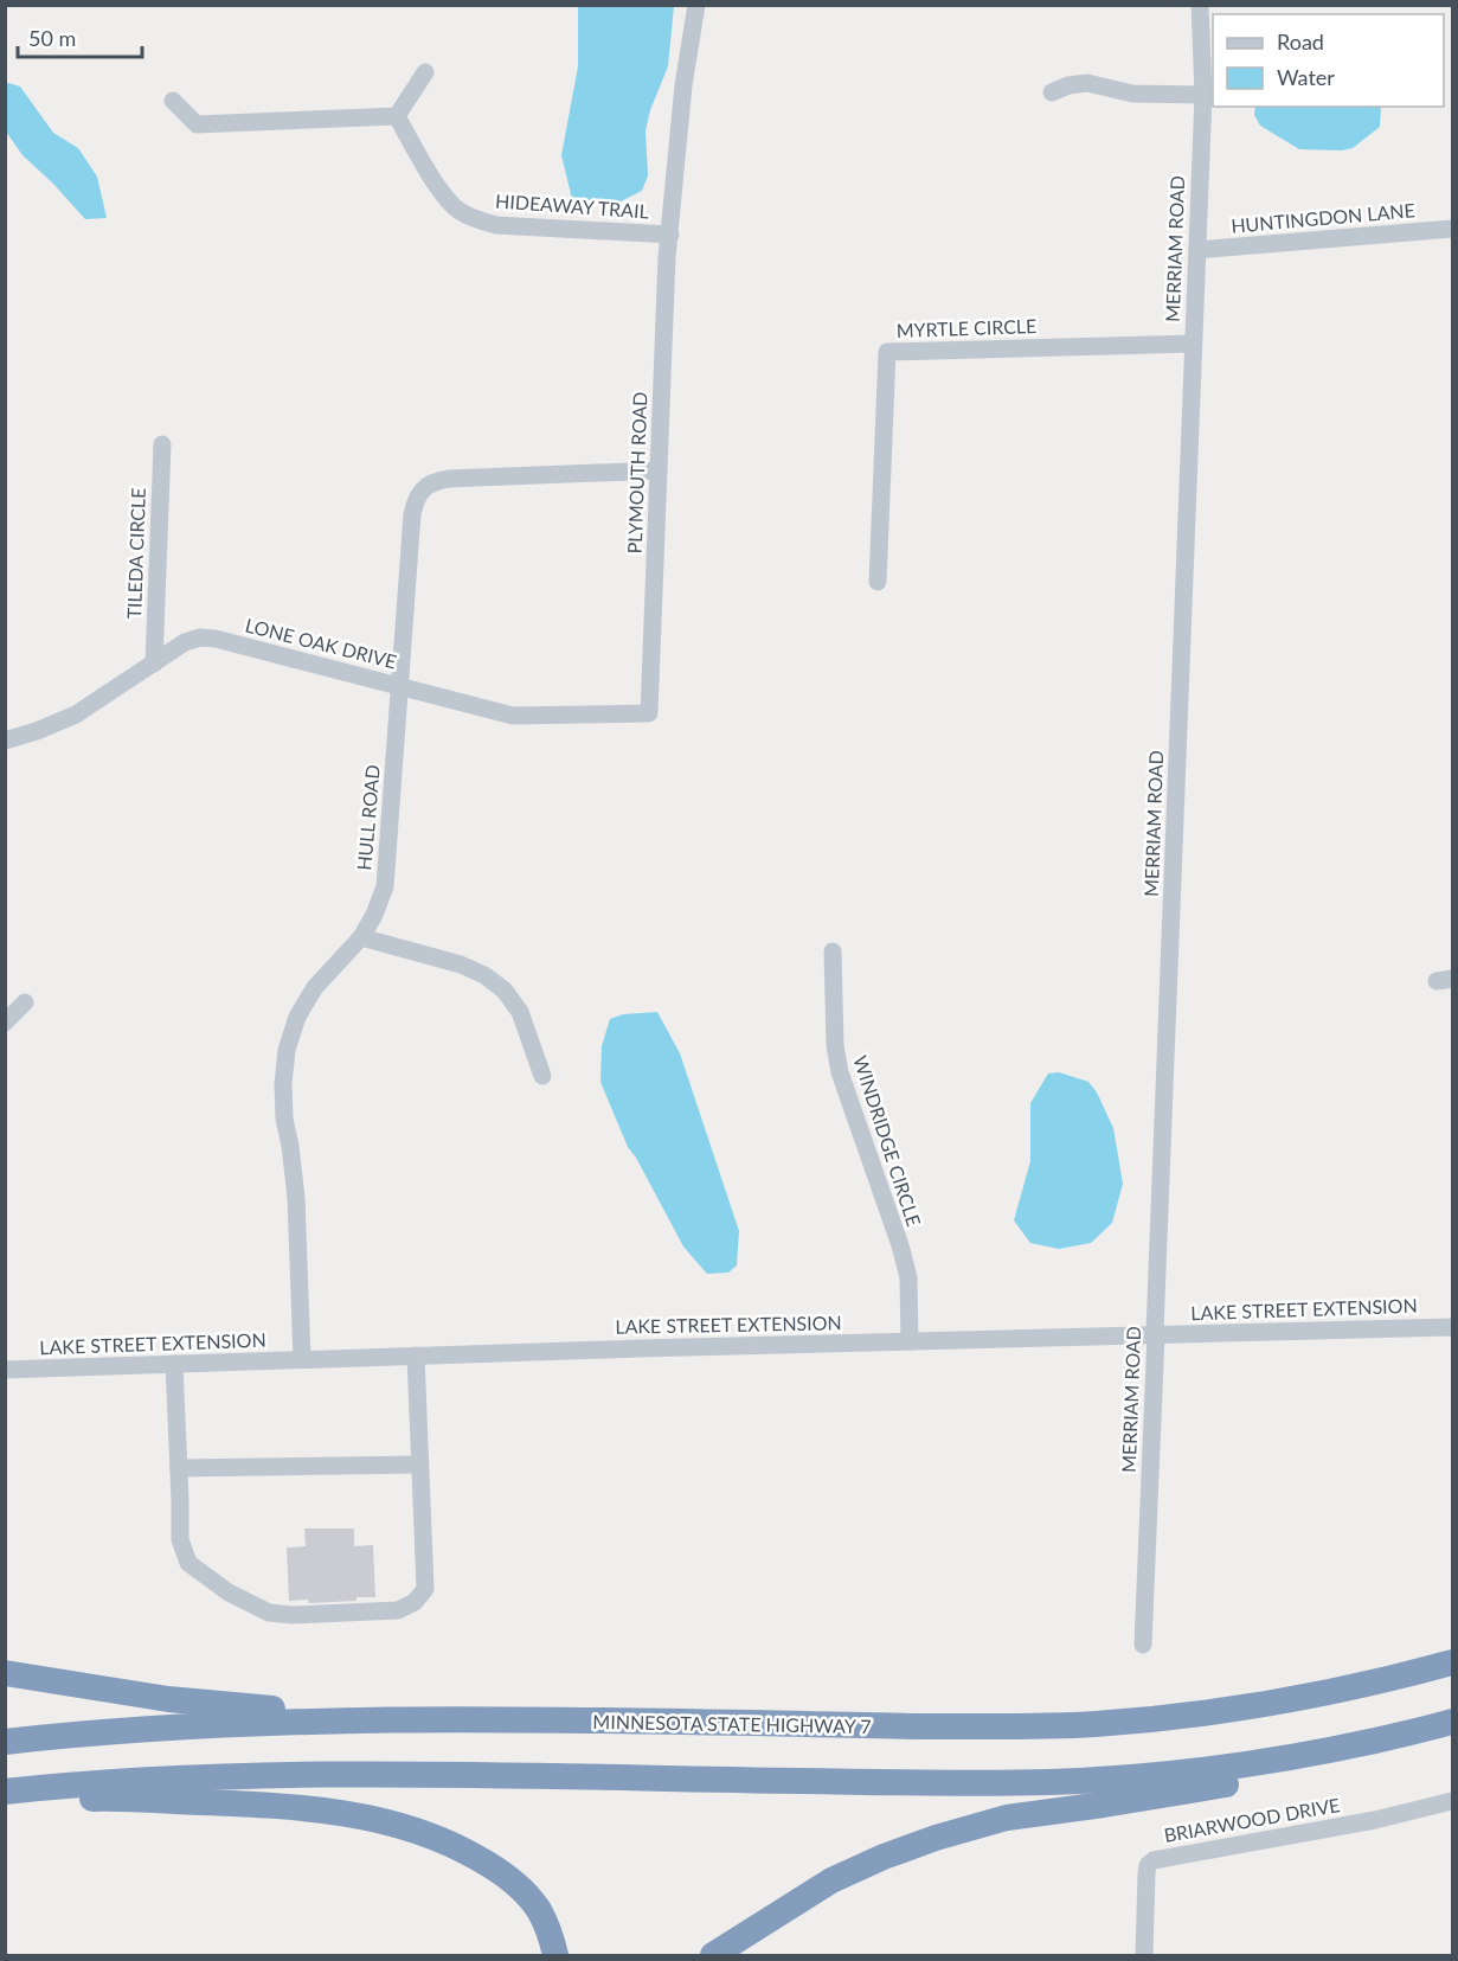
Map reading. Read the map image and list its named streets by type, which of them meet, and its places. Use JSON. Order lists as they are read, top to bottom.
{
  "streets": {
    "highway": ["MINNESOTA STATE HIGHWAY 7"],
    "street": [
      "HIDEAWAY TRAIL",
      "HUNTINGDON LANE",
      "MERRIAM ROAD",
      "MYRTLE CIRCLE",
      "PLYMOUTH ROAD",
      "TILEDA CIRCLE",
      "LONE OAK DRIVE",
      "HULL ROAD",
      "WINDRIDGE CIRCLE",
      "LAKE STREET EXTENSION",
      "BRIARWOOD DRIVE"
    ]
  },
  "crossings": [
    ["HIDEAWAY TRAIL", "PLYMOUTH ROAD"],
    ["HUNTINGDON LANE", "MERRIAM ROAD"],
    ["MERRIAM ROAD", "MYRTLE CIRCLE"],
    ["MERRIAM ROAD", "LAKE STREET EXTENSION"],
    ["PLYMOUTH ROAD", "LONE OAK DRIVE"],
    ["PLYMOUTH ROAD", "HULL ROAD"],
    ["TILEDA CIRCLE", "LONE OAK DRIVE"],
    ["LONE OAK DRIVE", "HULL ROAD"],
    ["HULL ROAD", "LAKE STREET EXTENSION"],
    ["WINDRIDGE CIRCLE", "LAKE STREET EXTENSION"]
  ],
  "legend": ["Road", "Water"],
  "scale_bar": "50 m"
}
